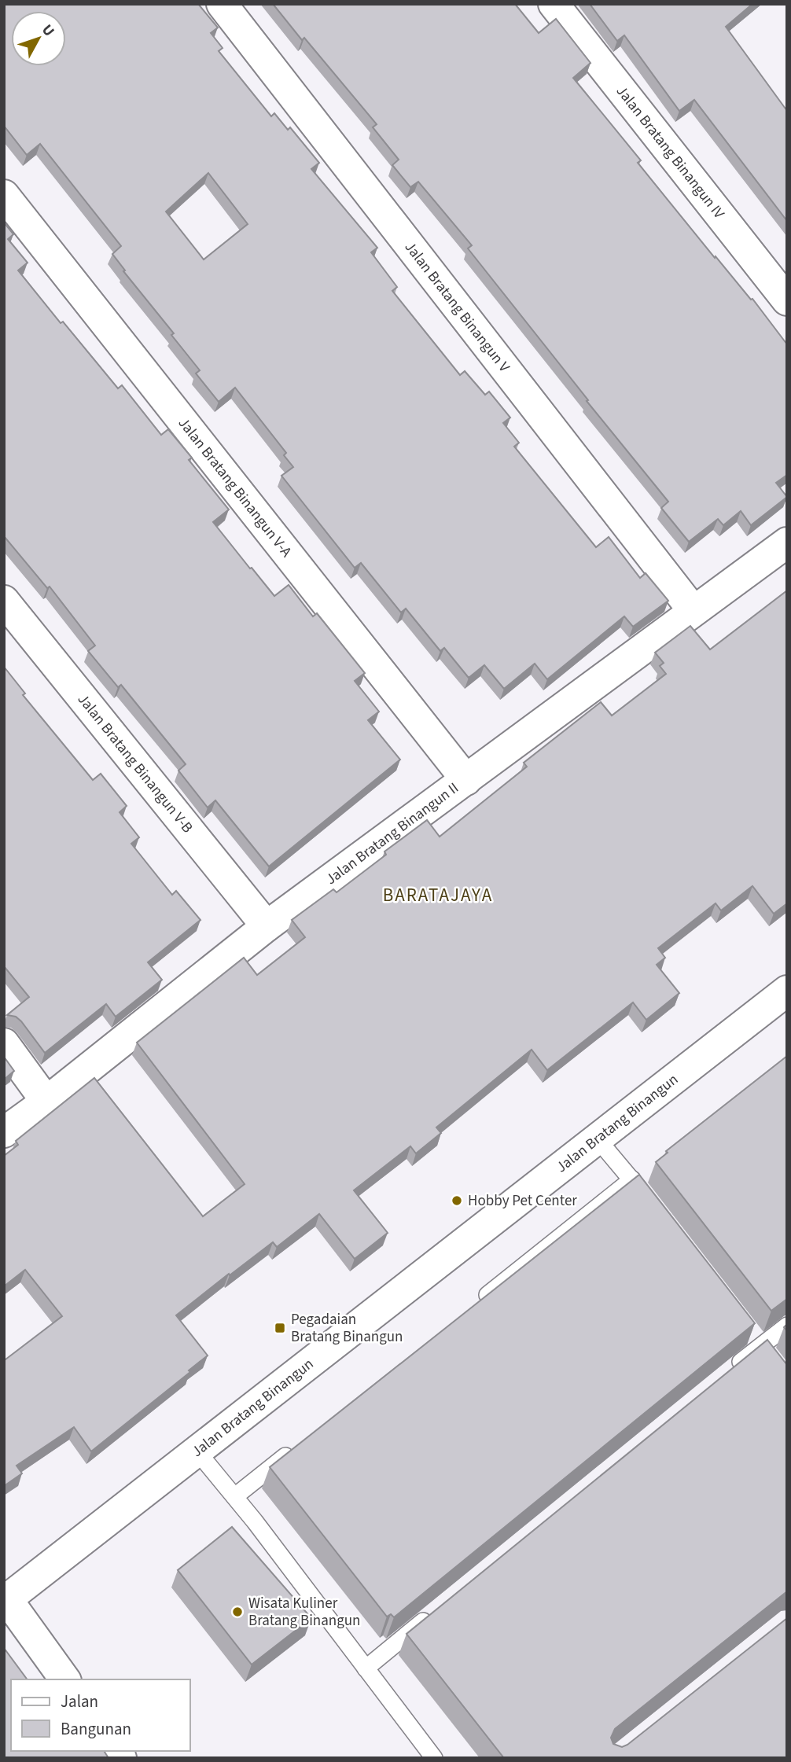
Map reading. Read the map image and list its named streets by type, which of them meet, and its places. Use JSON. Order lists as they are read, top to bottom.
{
  "streets": {
    "street": [
      "Jalan Bratang Binangun IV",
      "Jalan Bratang Binangun V",
      "Jalan Bratang Binangun V-A",
      "Jalan Bratang Binangun V-B",
      "Jalan Bratang Binangun II",
      "Jalan Bratang Binangun"
    ]
  },
  "crossings": [
    ["Jalan Bratang Binangun V", "Jalan Bratang Binangun II"],
    ["Jalan Bratang Binangun V-A", "Jalan Bratang Binangun II"],
    ["Jalan Bratang Binangun V-B", "Jalan Bratang Binangun II"]
  ],
  "districts": ["BARATAJAYA"],
  "places": {
    "other": ["Hobby Pet Center", "Wisata Kuliner Bratang Binangun"],
    "transit": ["Pegadaian Bratang Binangun"]
  },
  "legend": ["Jalan", "Bangunan"],
  "north": "top right"
}
